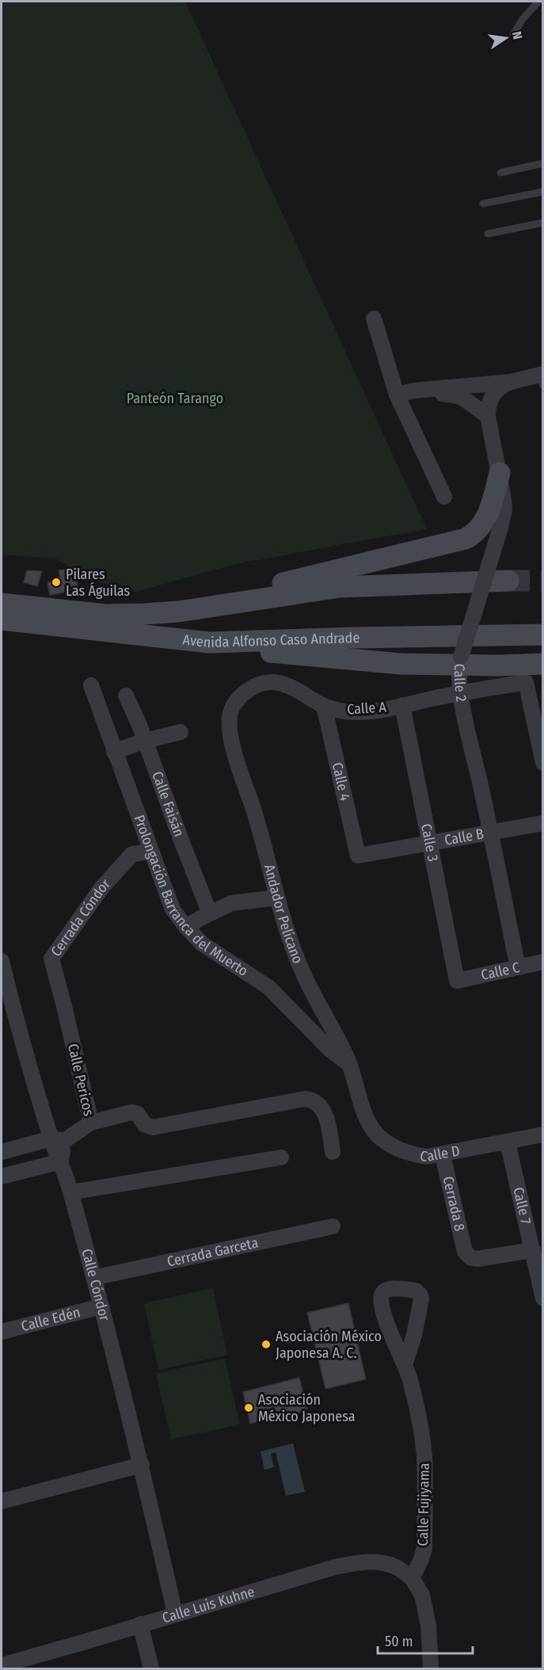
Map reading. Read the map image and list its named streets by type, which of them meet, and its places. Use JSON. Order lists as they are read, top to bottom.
{
  "streets": {
    "main road": ["Avenida Alfonso Caso Andrade"],
    "street": [
      "Calle 2",
      "Calle A",
      "Calle 4",
      "Calle Faisán",
      "Calle B",
      "Calle 3",
      "Prolongación Barranca del Muerto",
      "Andador Pelícano",
      "Cerrada Cóndor",
      "Calle C",
      "Calle Pericos",
      "Calle D",
      "Cerrada 8",
      "Calle 7",
      "Cerrada Garceta",
      "Calle Cóndor",
      "Calle Edén",
      "Calle Fujiyama",
      "Calle Luis Kuhne"
    ]
  },
  "crossings": [
    ["Calle 2", "Calle A"],
    ["Calle 2", "Calle B"],
    ["Calle 2", "Calle C"],
    ["Calle A", "Calle 4"],
    ["Calle A", "Calle 3"],
    ["Calle A", "Andador Pelícano"],
    ["Calle 4", "Calle B"],
    ["Calle B", "Calle 3"],
    ["Calle 3", "Calle C"],
    ["Prolongación Barranca del Muerto", "Andador Pelícano"],
    ["Prolongación Barranca del Muerto", "Cerrada Cóndor"],
    ["Andador Pelícano", "Calle D"],
    ["Cerrada Cóndor", "Calle Pericos"],
    ["Calle Pericos", "Calle Cóndor"],
    ["Calle D", "Cerrada 8"],
    ["Calle D", "Calle 7"],
    ["Cerrada 8", "Calle 7"],
    ["Cerrada Garceta", "Calle Cóndor"],
    ["Calle Cóndor", "Calle Edén"],
    ["Calle Cóndor", "Calle Luis Kuhne"],
    ["Calle Fujiyama", "Calle Luis Kuhne"]
  ],
  "parks": ["Panteón Tarango"],
  "places": ["Pilares Las Águilas", "Asociación México Japonesa A. C.", "Asociación México Japonesa"],
  "scale_bar": "50 m",
  "north": "right"
}
